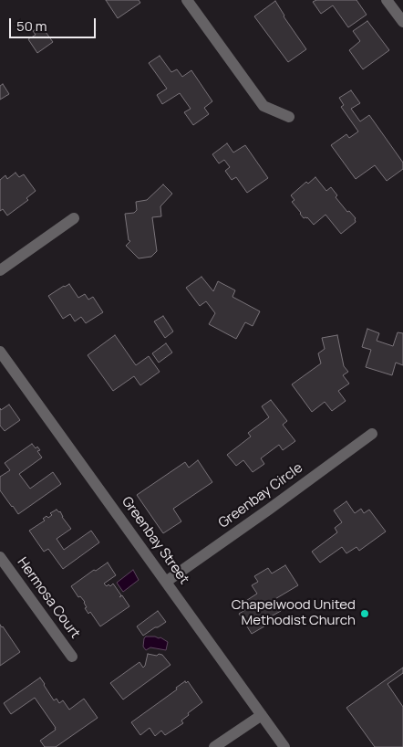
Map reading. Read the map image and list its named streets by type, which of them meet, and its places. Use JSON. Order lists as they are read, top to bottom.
{
  "streets": {
    "street": ["Greenbay Circle", "Greenbay Street", "Hermosa Court"]
  },
  "crossings": [
    ["Greenbay Circle", "Greenbay Street"]
  ],
  "places": ["Chapelwood United Methodist Church"],
  "scale_bar": "50 m"
}
